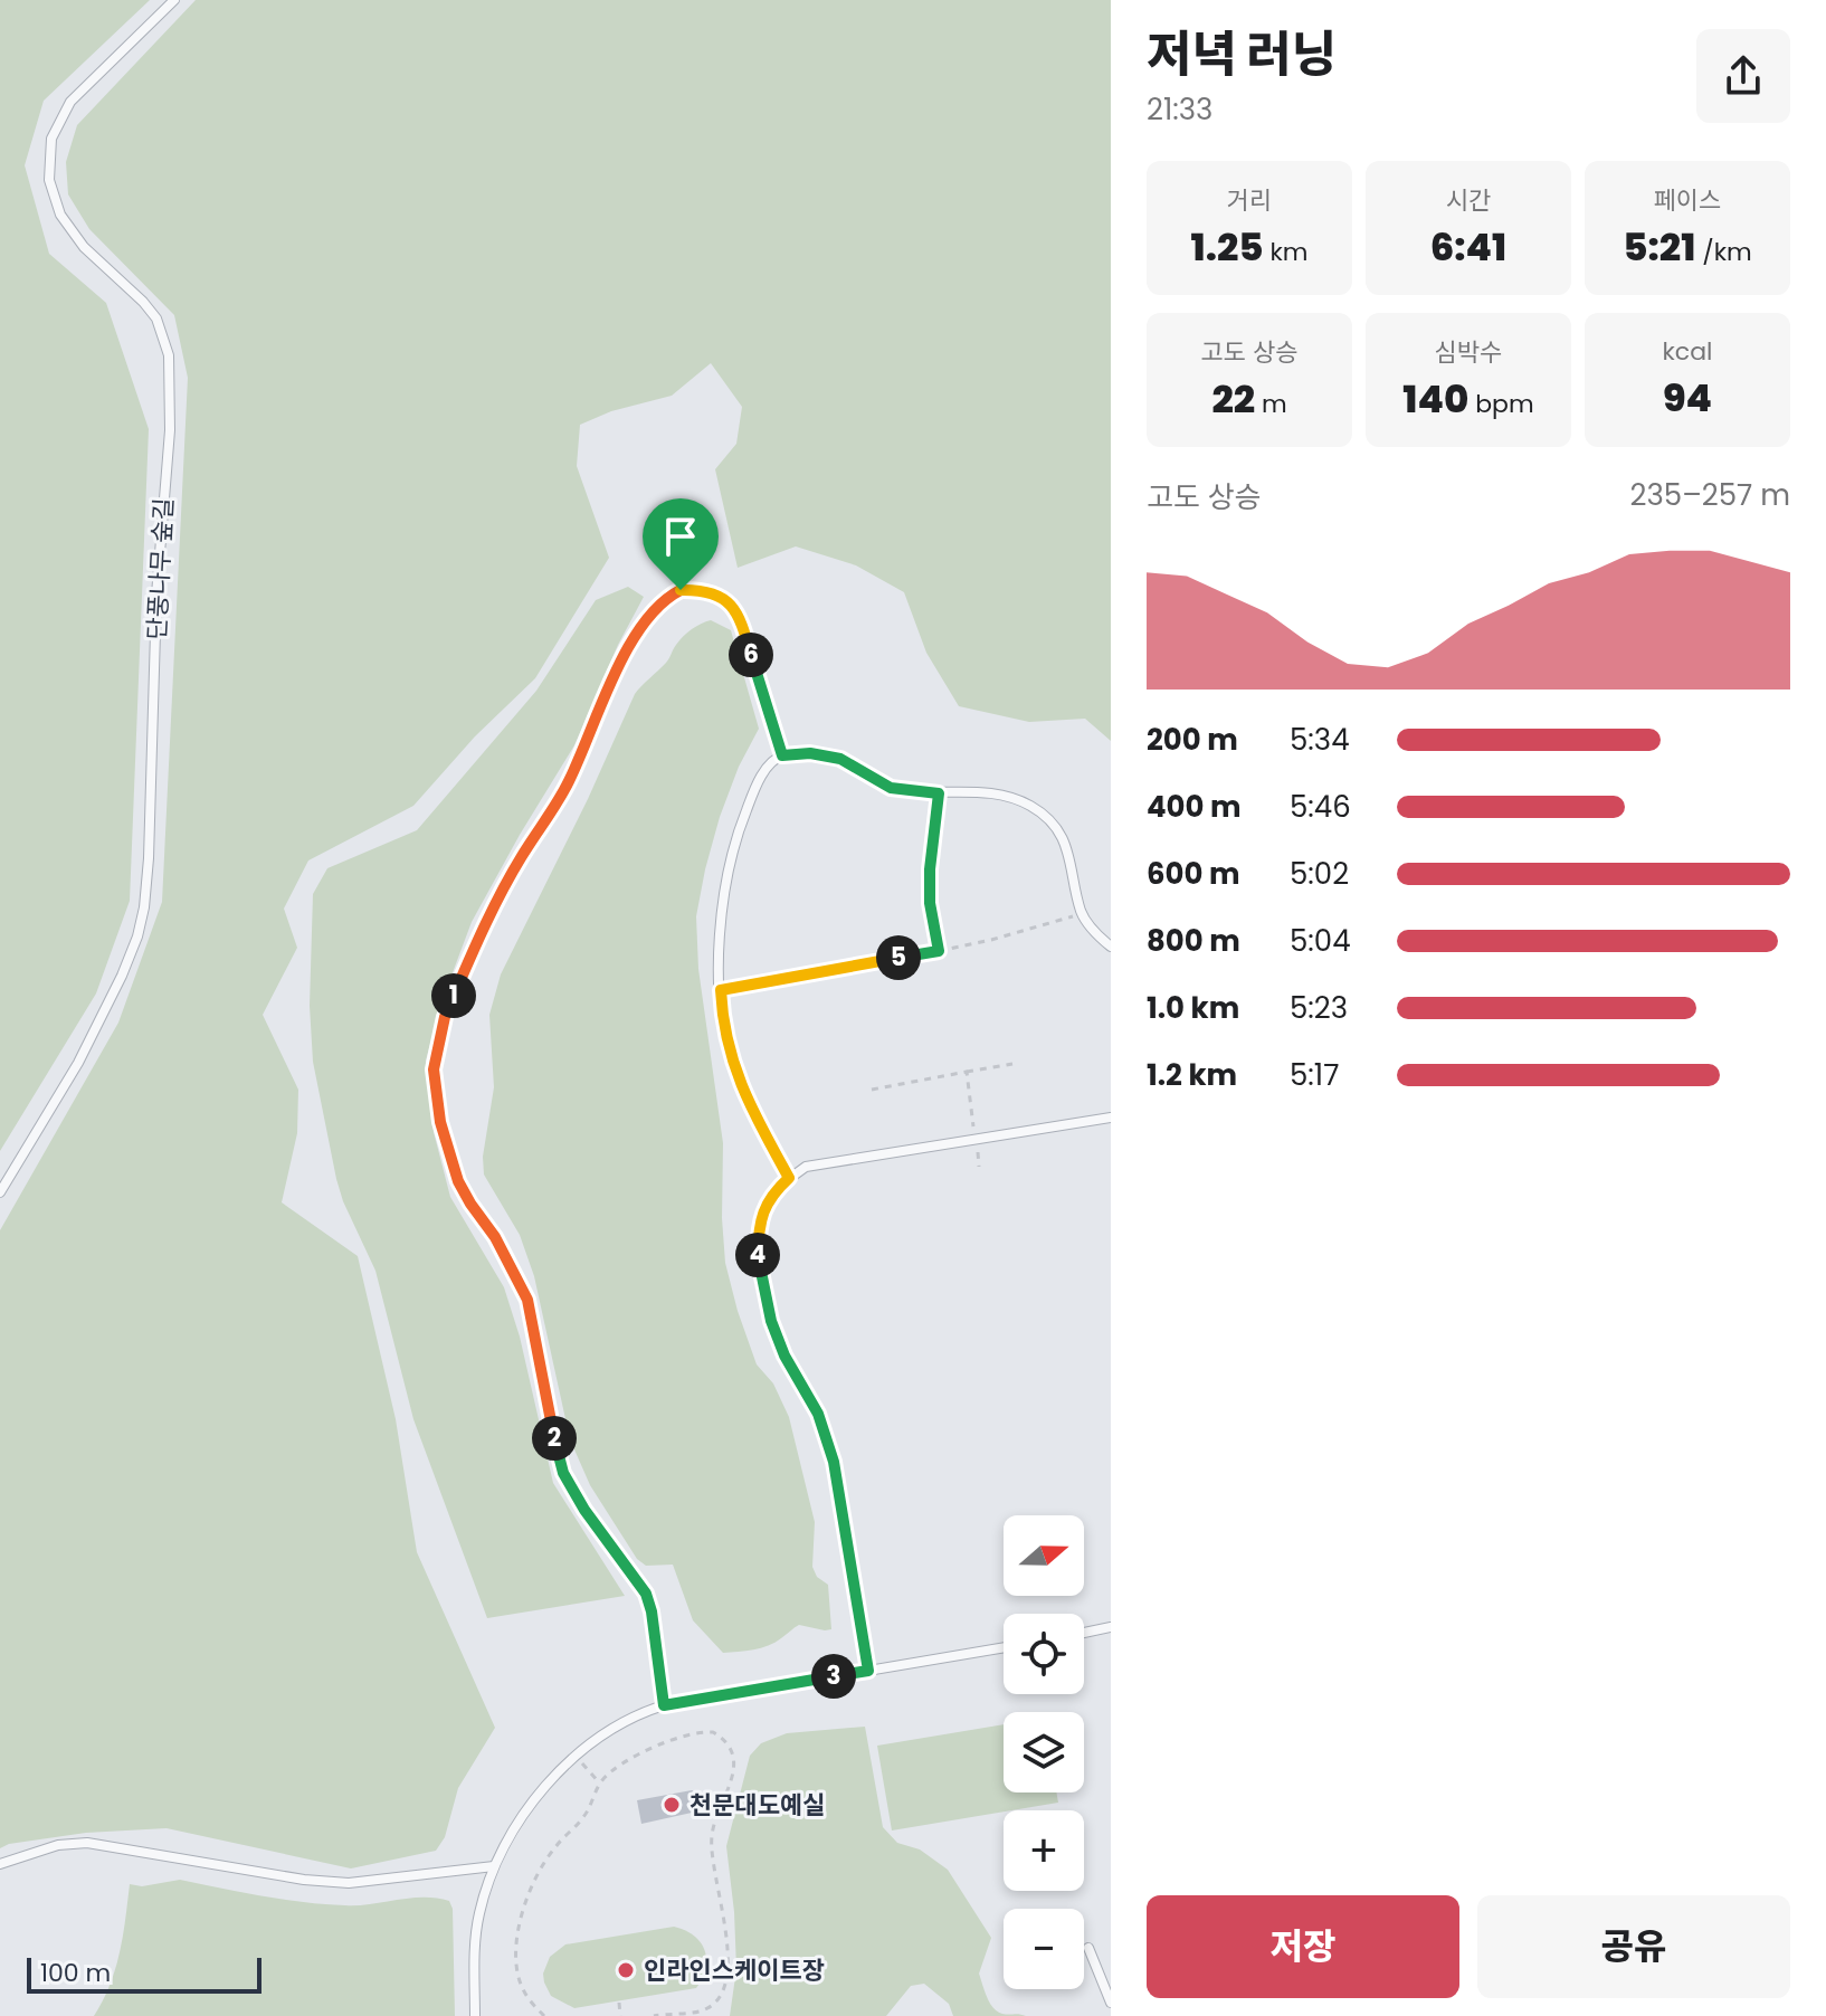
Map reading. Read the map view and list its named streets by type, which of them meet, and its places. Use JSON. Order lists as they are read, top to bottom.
{
  "streets": {
    "lane": ["단풍나무 숲길"]
  },
  "places": ["천문대도예실", "인라인스케이트장"],
  "scale_bar": "100 m",
  "north": "right",
  "page": {
    "heading": ["저녁 러닝", "21:33"],
    "stats": [
      ["거리", "1.25 km"],
      ["시간", "6:41"],
      ["페이스", "5:21 /km"],
      ["고도 상승", "22 m"],
      ["심박수", "140 bpm"],
      ["kcal", "94"]
    ],
    "chart": ["고도 상승", "235–257 m"],
    "pins": [
      "6",
      "5",
      "1",
      "4",
      "2",
      "3"
    ],
    "list": [
      {
        "name": "200 m",
        "note": "5:34"
      },
      {
        "name": "400 m",
        "note": "5:46"
      },
      {
        "name": "600 m",
        "note": "5:02"
      },
      {
        "name": "800 m",
        "note": "5:04"
      },
      {
        "name": "1.0 km",
        "note": "5:23"
      },
      {
        "name": "1.2 km",
        "note": "5:17"
      }
    ],
    "map_buttons": ["+", "−"],
    "buttons": ["저장", "공유"],
    "scale": "100 m"
  }
}
